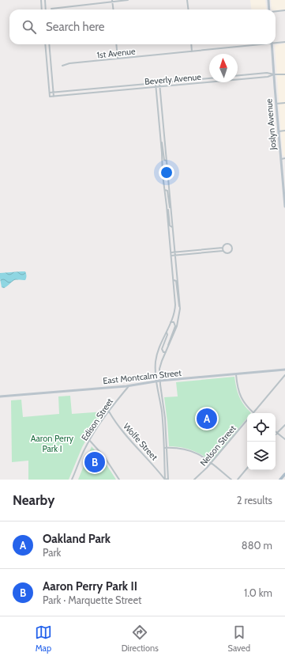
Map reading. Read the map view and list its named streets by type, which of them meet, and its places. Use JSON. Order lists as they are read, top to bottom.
{
  "streets": {
    "main road": ["Joslyn Avenue", "East Montcalm Street"],
    "street": [
      "1st Avenue",
      "Beverly Avenue",
      "Edison Street",
      "Wolfe Street",
      "Nelson Street"
    ]
  },
  "crossings": [
    ["Beverly Avenue", "Joslyn Avenue"],
    ["East Montcalm Street", "Edison Street"],
    ["Edison Street", "Wolfe Street"]
  ],
  "parks": ["Aaron Perry Park I"],
  "north": "top",
  "page": {
    "search": "Search here",
    "pins": ["A", "B"],
    "heading": ["Nearby", "2 results"],
    "list": [
      {
        "mark": "A",
        "name": "Oakland Park",
        "note": "Park",
        "value": "880 m"
      },
      {
        "mark": "B",
        "name": "Aaron Perry Park II",
        "note": "Park · Marquette Street",
        "value": "1.0 km"
      }
    ],
    "nav": ["Map", "Directions", "Saved"]
  }
}
